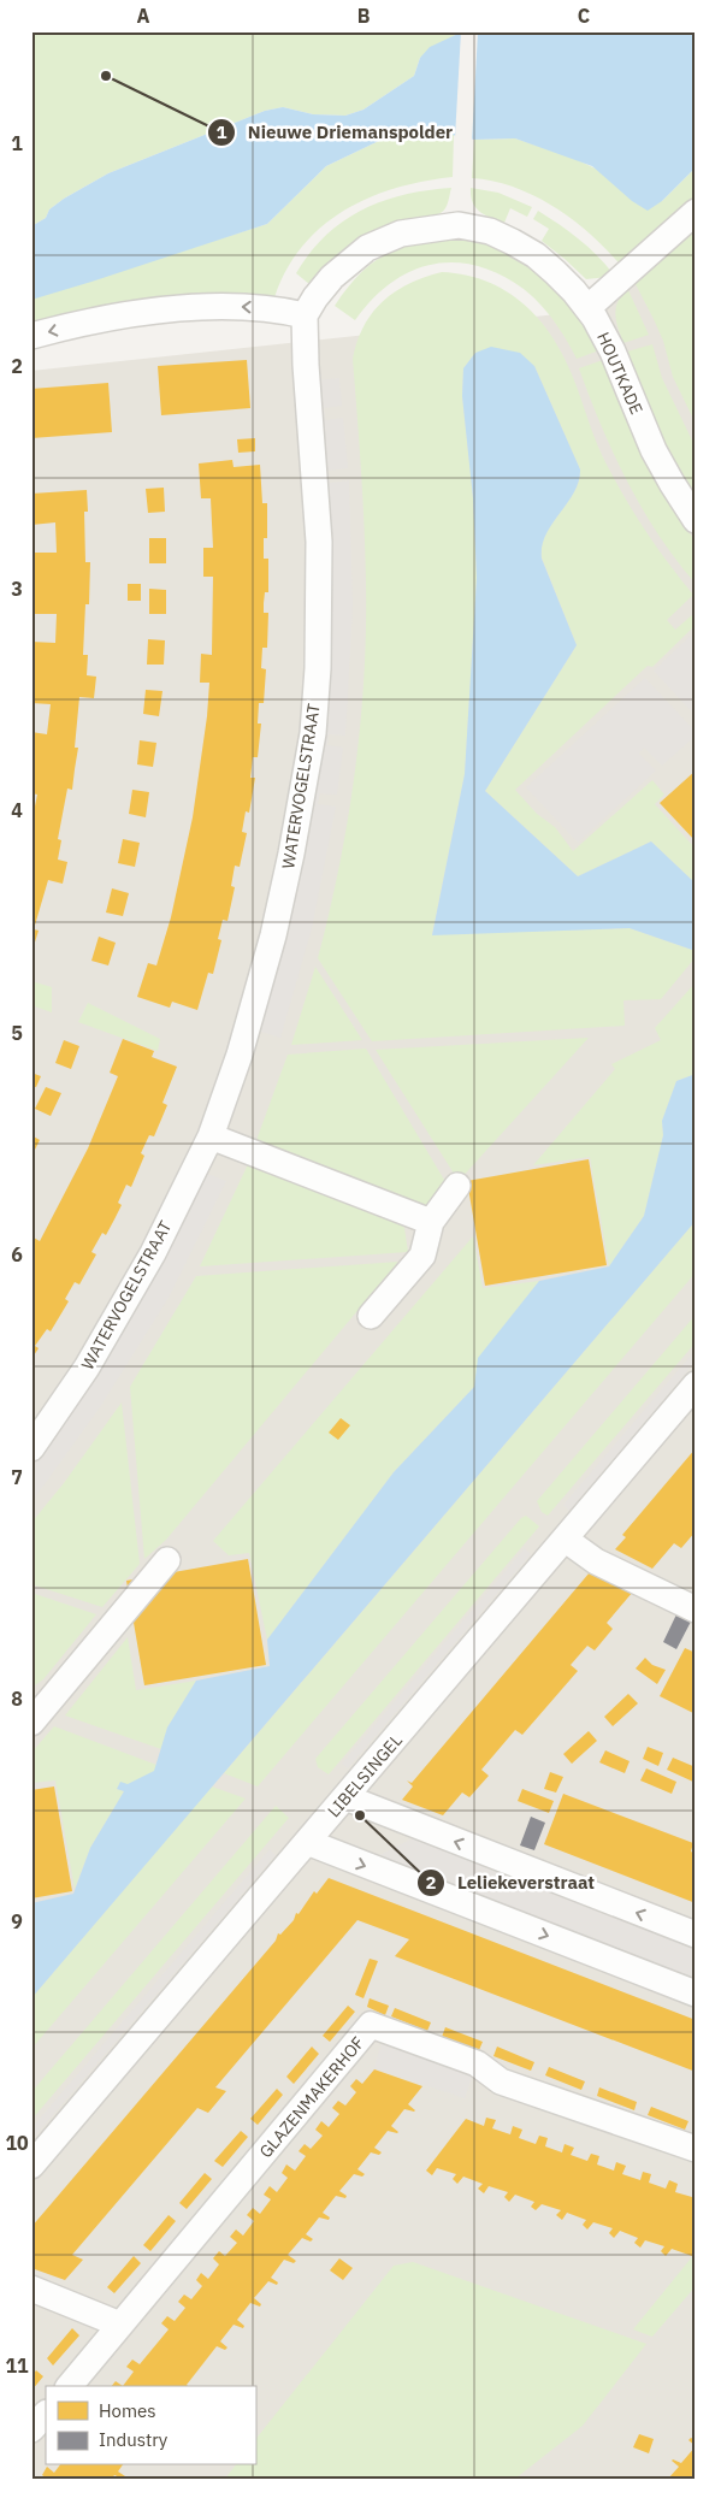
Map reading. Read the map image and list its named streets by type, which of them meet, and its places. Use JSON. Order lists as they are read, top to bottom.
{
  "streets": {
    "street": [
      "HOUTKADE",
      "WATERVOGELSTRAAT",
      "LIBELSINGEL",
      "GLAZENMAKERHOF"
    ]
  },
  "crossings": [
    ["HOUTKADE", "WATERVOGELSTRAAT"]
  ],
  "places": ["Nieuwe Driemanspolder", "Leliekeverstraat"],
  "legend": ["Homes", "Industry"],
  "grid": {
    "columns": ["A", "B", "C"],
    "rows": [
      "1",
      "2",
      "3",
      "4",
      "5",
      "6",
      "7",
      "8",
      "9",
      "10",
      "11"
    ]
  }
}
